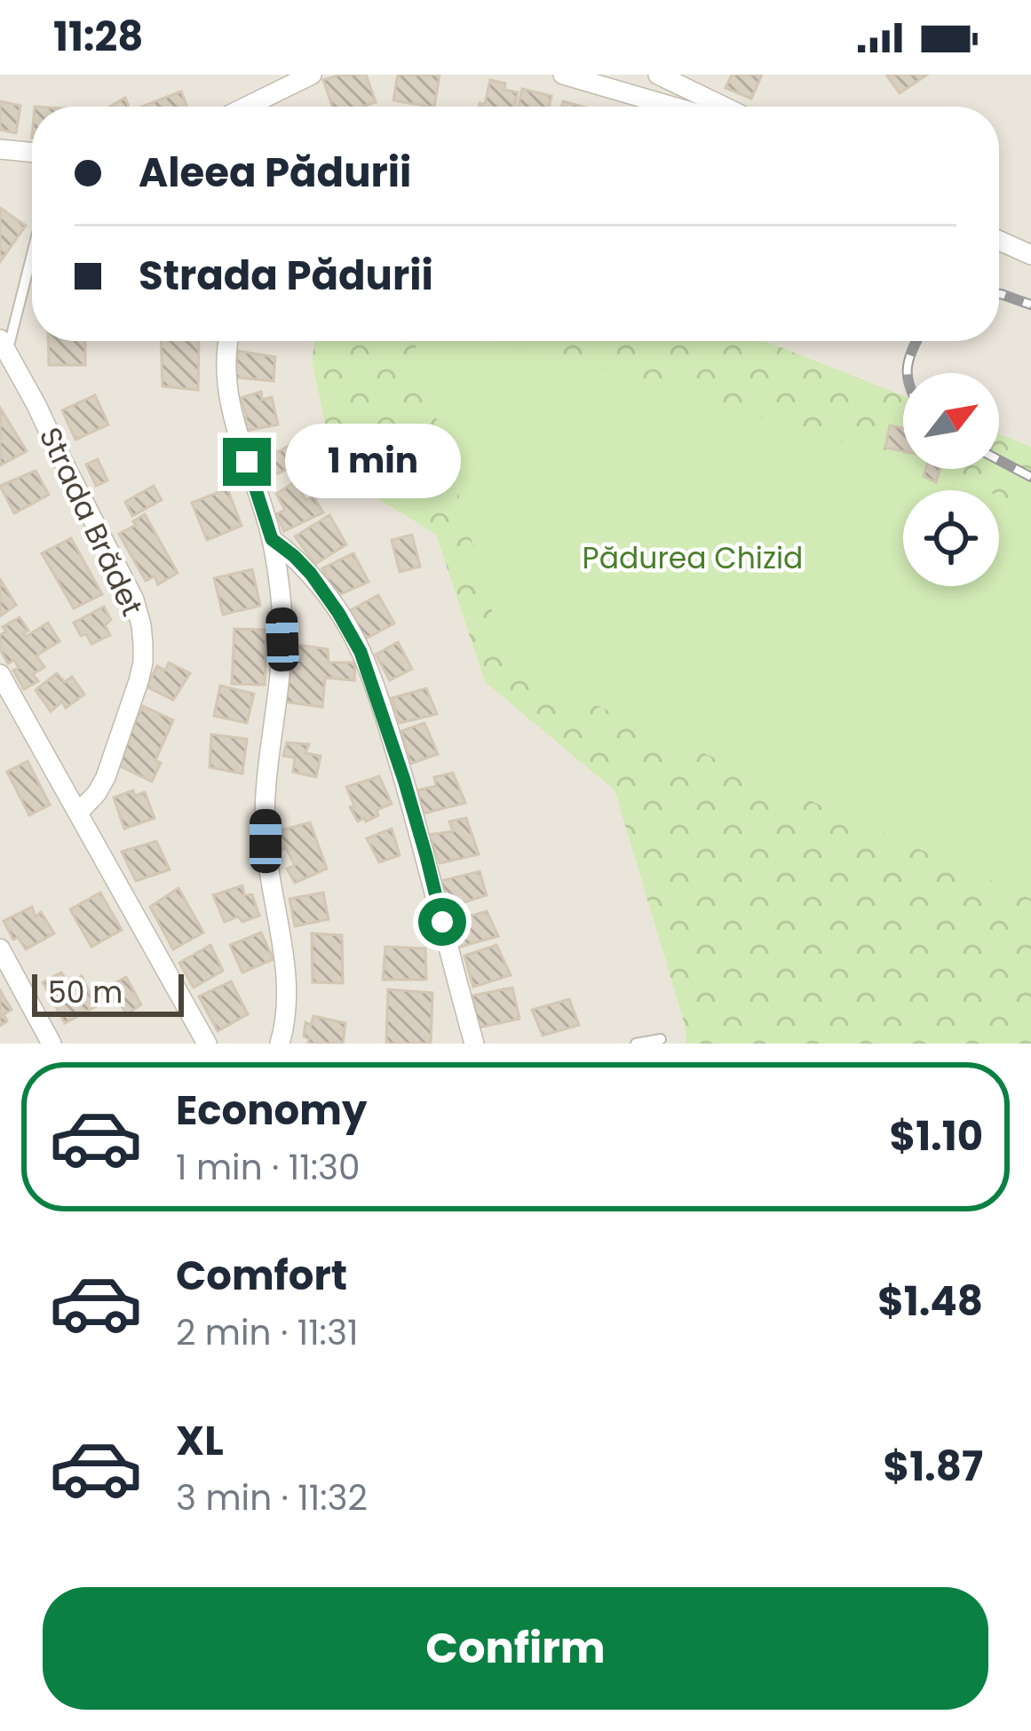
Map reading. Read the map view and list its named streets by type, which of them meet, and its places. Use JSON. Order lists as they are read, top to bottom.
{
  "streets": {
    "street": ["Strada Brădet"]
  },
  "parks": ["Pădurea Chizid"],
  "scale_bar": "50 m",
  "north": "top right",
  "page": {
    "status": "11:28",
    "banner": ["Aleea Pădurii", "Strada Pădurii"],
    "bubble": "1 min",
    "scale": "50 m",
    "list": [
      {
        "name": "Economy",
        "note": "1 min · 11:30",
        "value": "$1.10"
      },
      {
        "name": "Comfort",
        "note": "2 min · 11:31",
        "value": "$1.48"
      },
      {
        "name": "XL",
        "note": "3 min · 11:32",
        "value": "$1.87"
      }
    ],
    "buttons": "Confirm"
  }
}
